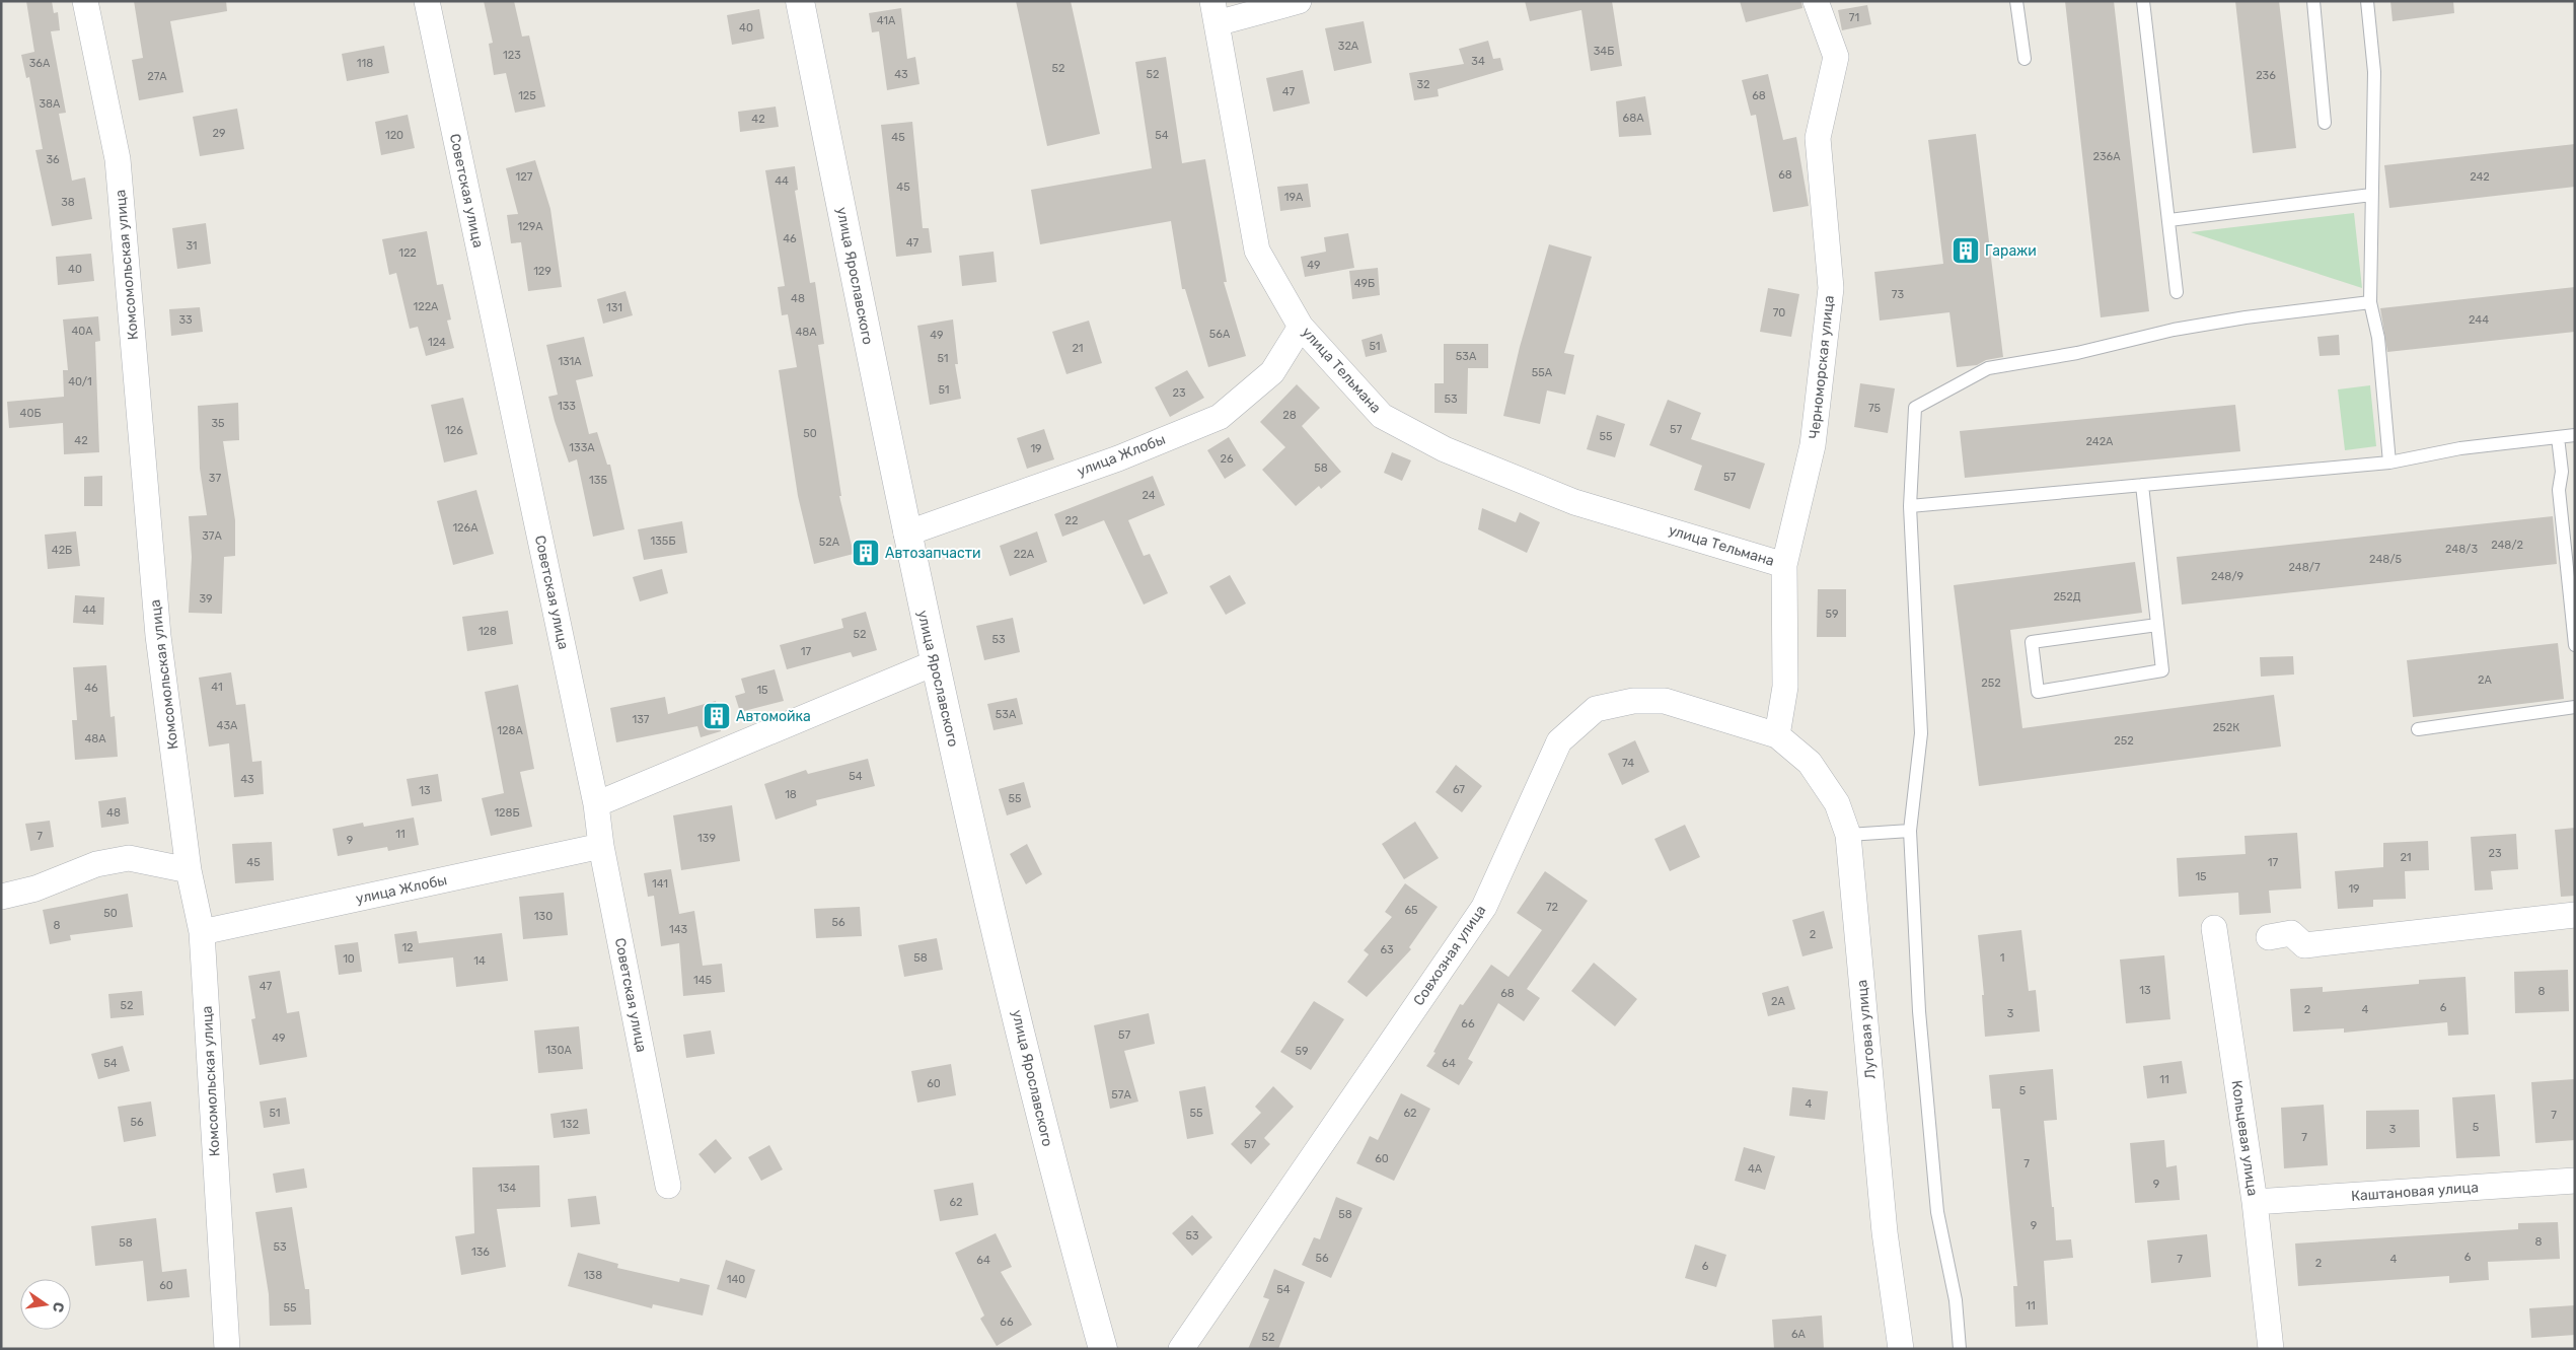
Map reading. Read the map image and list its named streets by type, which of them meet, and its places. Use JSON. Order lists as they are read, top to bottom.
{
  "streets": {
    "street": [
      "Советская улица",
      "Комсомольская улица",
      "улица Ярославского",
      "Черноморская улица",
      "улица Тельмана",
      "улица Жлобы",
      "Совхозная улица",
      "Луговая улица",
      "Кольцевая улица",
      "Каштановая улица"
    ]
  },
  "crossings": [
    ["Советская улица", "улица Жлобы"],
    ["Комсомольская улица", "улица Жлобы"],
    ["улица Ярославского", "улица Жлобы"],
    ["Черноморская улица", "улица Тельмана"],
    ["Черноморская улица", "Совхозная улица"],
    ["Черноморская улица", "Луговая улица"],
    ["улица Тельмана", "улица Жлобы"],
    ["Совхозная улица", "Луговая улица"],
    ["Кольцевая улица", "Каштановая улица"]
  ],
  "places": {
    "building": ["Гаражи", "Автозапчасти", "Автомойка"]
  },
  "house_numbers": [
    "71",
    "41А",
    "40",
    "32А",
    "34Б",
    "123",
    "34",
    "36А",
    "118",
    "52",
    "43",
    "52",
    "236",
    "27А",
    "32",
    "47",
    "125",
    "68",
    "38А",
    "68А",
    "42",
    "29",
    "120",
    "54",
    "45",
    "236А",
    "36",
    "68",
    "127",
    "242",
    "44",
    "45",
    "19А",
    "38",
    "129А",
    "46",
    "47",
    "31",
    "122",
    "49",
    "40",
    "129",
    "49Б",
    "73",
    "48",
    "122А",
    "131",
    "70",
    "33",
    "244",
    "40А",
    "48А",
    "56А",
    "49",
    "124",
    "51",
    "21",
    "53А",
    "51",
    "131А",
    "55А",
    "40/1",
    "51",
    "23",
    "53",
    "133",
    "75",
    "40Б",
    "28",
    "35",
    "57",
    "126",
    "50",
    "55",
    "42",
    "242А",
    "133А",
    "19",
    "26",
    "58",
    "57",
    "37",
    "135",
    "24",
    "22",
    "126А",
    "37А",
    "135Б",
    "52А",
    "248/2",
    "248/3",
    "42Б",
    "22А",
    "248/5",
    "248/7",
    "248/9",
    "252Д",
    "39",
    "44",
    "59",
    "128",
    "52",
    "53",
    "17",
    "2А",
    "252",
    "41",
    "46",
    "15",
    "53А",
    "137",
    "43А",
    "252К",
    "128А",
    "48А",
    "252",
    "74",
    "54",
    "43",
    "67",
    "13",
    "18",
    "55",
    "48",
    "128Б",
    "11",
    "7",
    "139",
    "9",
    "23",
    "21",
    "45",
    "17",
    "15",
    "141",
    "19",
    "72",
    "65",
    "50",
    "130",
    "56",
    "8",
    "143",
    "2",
    "12",
    "63",
    "58",
    "1",
    "10",
    "14",
    "145",
    "47",
    "13",
    "8",
    "68",
    "2А",
    "52",
    "6",
    "2",
    "4",
    "3",
    "66",
    "57",
    "49",
    "130А",
    "59",
    "54",
    "64",
    "11",
    "60",
    "5",
    "57А",
    "4",
    "51",
    "55",
    "62",
    "7",
    "56",
    "132",
    "5",
    "3",
    "7",
    "57",
    "60",
    "7",
    "4А",
    "9",
    "134",
    "62",
    "58",
    "9",
    "53",
    "8",
    "58",
    "53",
    "136",
    "6",
    "56",
    "7",
    "4",
    "64",
    "2",
    "6",
    "138",
    "140",
    "60",
    "54",
    "11",
    "55",
    "66",
    "6А",
    "52"
  ],
  "north": "right"
}
